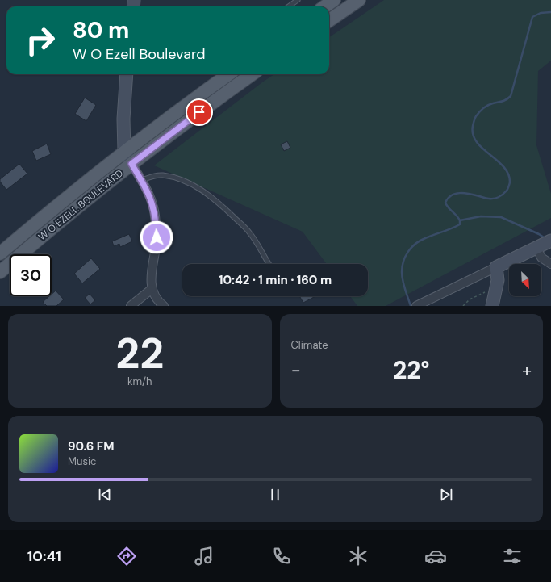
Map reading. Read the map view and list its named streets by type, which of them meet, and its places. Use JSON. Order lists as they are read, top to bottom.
{
  "streets": {
    "main road": ["W O EZELL BOULEVARD"]
  },
  "north": "bottom right",
  "page": {
    "turn": ["80 m", "W O Ezell Boulevard"],
    "limit": "30",
    "trip": "10:42 · 1 min · 160 m",
    "tile": [
      ["22", "km/h"],
      "Climate"
    ],
    "heat": ["−", "22°", "+"],
    "song": ["90.6 FM", "Music"],
    "tabs": "10:41"
  }
}
